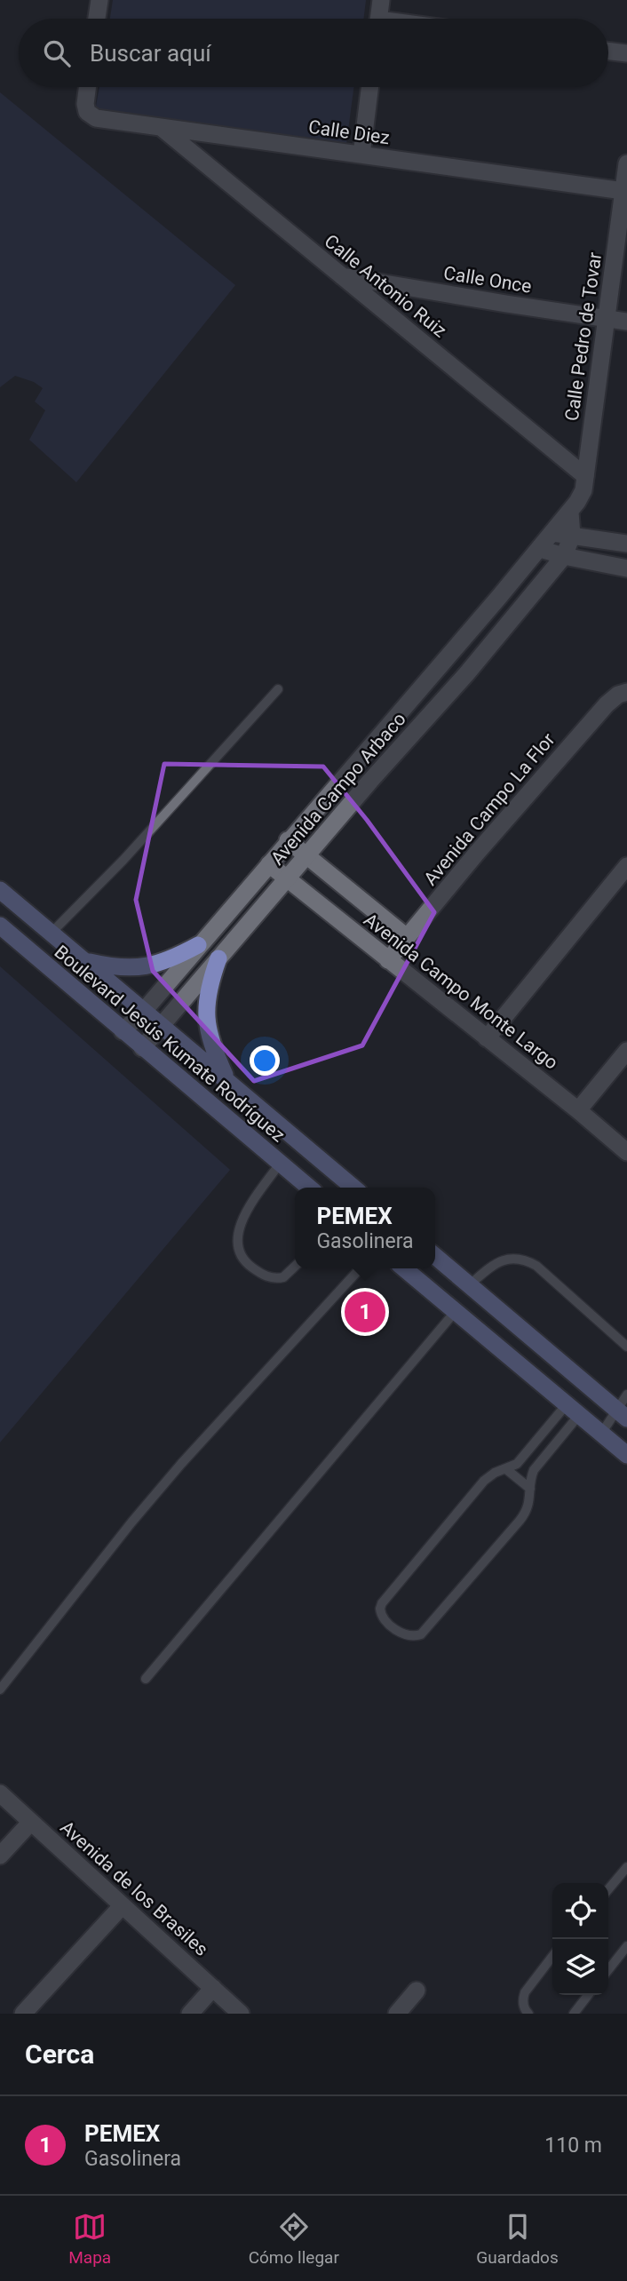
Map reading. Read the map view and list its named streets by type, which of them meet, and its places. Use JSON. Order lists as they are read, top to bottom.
{
  "streets": {
    "highway": ["Boulevard Jesús Kumate Rodríguez"],
    "street": [
      "Calle Diez",
      "Calle Once",
      "Calle Antonio Ruiz",
      "Calle Pedro de Tovar",
      "Avenida Campo Arbaco",
      "Avenida Campo La Flor",
      "Avenida Campo Monte Largo",
      "Avenida de los Brasiles"
    ]
  },
  "crossings": [
    ["Calle Diez", "Calle Antonio Ruiz"],
    ["Calle Diez", "Calle Pedro de Tovar"],
    ["Calle Once", "Calle Antonio Ruiz"],
    ["Calle Once", "Calle Pedro de Tovar"],
    ["Calle Antonio Ruiz", "Calle Pedro de Tovar"],
    ["Calle Pedro de Tovar", "Avenida Campo Arbaco"],
    ["Avenida Campo Arbaco", "Avenida Campo Monte Largo"],
    ["Avenida Campo Arbaco", "Boulevard Jesús Kumate Rodríguez"],
    ["Avenida Campo La Flor", "Avenida Campo Monte Largo"]
  ],
  "page": {
    "search": "Buscar aquí",
    "popup": ["PEMEX", "Gasolinera"],
    "pins": "1",
    "heading": "Cerca",
    "list": [
      {
        "mark": "1",
        "name": "PEMEX",
        "note": "Gasolinera",
        "value": "110 m"
      }
    ],
    "nav": ["Mapa", "Cómo llegar", "Guardados"]
  }
}
